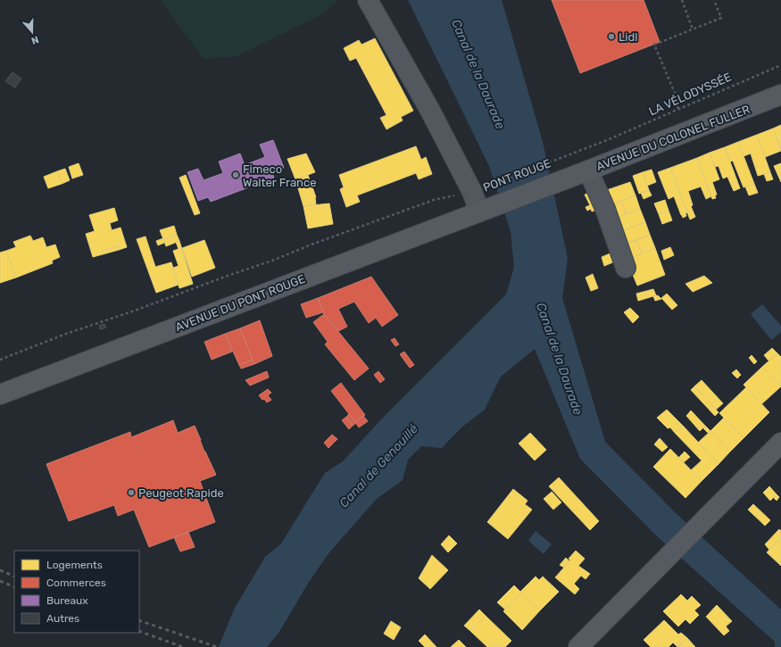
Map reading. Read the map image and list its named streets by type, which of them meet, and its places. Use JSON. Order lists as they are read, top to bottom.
{
  "streets": {
    "main road": ["AVENUE DU COLONEL FULLER", "PONT ROUGE", "AVENUE DU PONT ROUGE"],
    "path": ["LA VÉLODYSSÉE"]
  },
  "crossings": [
    ["LA VÉLODYSSÉE", "PONT ROUGE"],
    ["AVENUE DU COLONEL FULLER", "PONT ROUGE"],
    ["PONT ROUGE", "AVENUE DU PONT ROUGE"]
  ],
  "water": ["Canal de la Daurade", "Canal de Genouillé"],
  "places": ["Lidl", "Fimeco Walter France", "Peugeot Rapide"],
  "legend": [
    "Logements",
    "Commerces",
    "Bureaux",
    "Autres"
  ],
  "north": "bottom"
}
